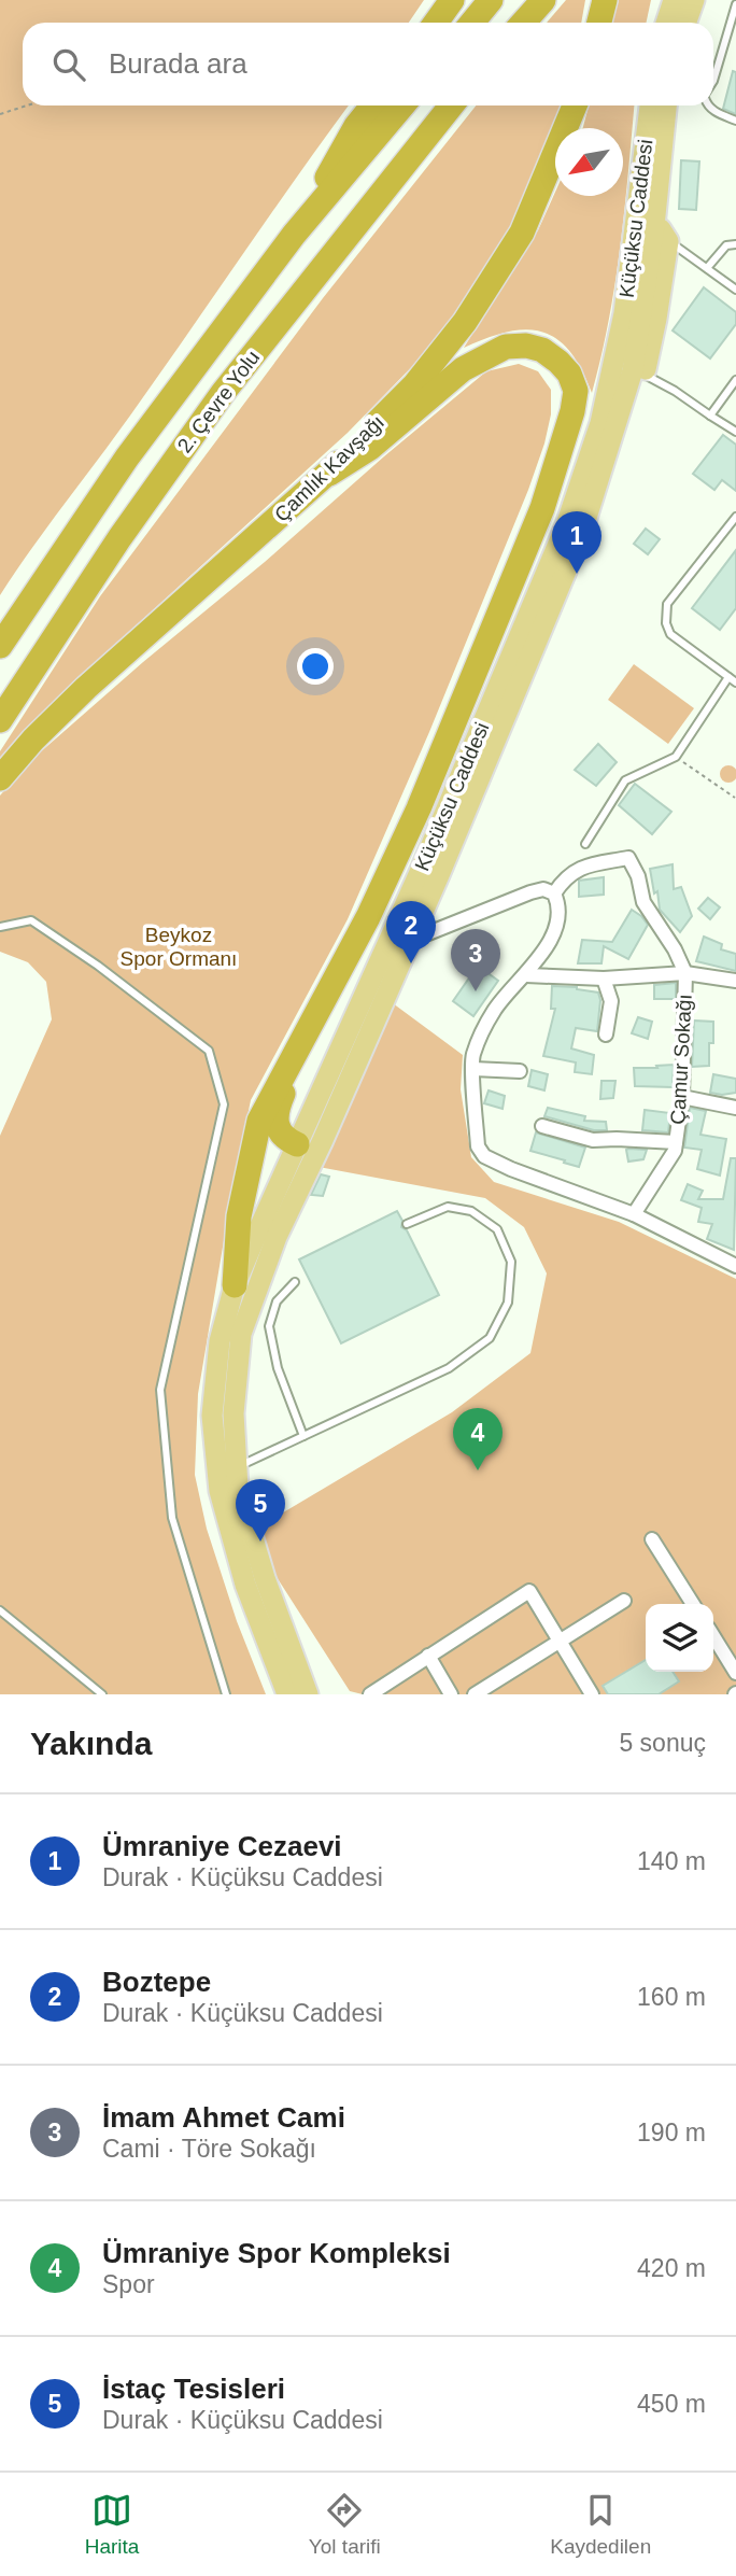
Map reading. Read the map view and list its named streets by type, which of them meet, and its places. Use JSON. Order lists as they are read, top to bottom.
{
  "streets": {
    "highway": ["2. Çevre Yolu", "Çamlık Kavşağı"],
    "main road": ["Küçüksu Caddesi"],
    "street": ["Çamur Sokağı"]
  },
  "parks": ["Beykoz Spor Ormanı"],
  "north": "bottom left",
  "page": {
    "search": "Burada ara",
    "pins": [
      "1",
      "2",
      "3",
      "4",
      "5"
    ],
    "heading": ["Yakında", "5 sonuç"],
    "list": [
      {
        "mark": "1",
        "name": "Ümraniye Cezaevi",
        "note": "Durak · Küçüksu Caddesi",
        "value": "140 m"
      },
      {
        "mark": "2",
        "name": "Boztepe",
        "note": "Durak · Küçüksu Caddesi",
        "value": "160 m"
      },
      {
        "mark": "3",
        "name": "İmam Ahmet Cami",
        "note": "Cami · Töre Sokağı",
        "value": "190 m"
      },
      {
        "mark": "4",
        "name": "Ümraniye Spor Kompleksi",
        "note": "Spor",
        "value": "420 m"
      },
      {
        "mark": "5",
        "name": "İstaç Tesisleri",
        "note": "Durak · Küçüksu Caddesi",
        "value": "450 m"
      }
    ],
    "nav": ["Harita", "Yol tarifi", "Kaydedilen"]
  }
}
